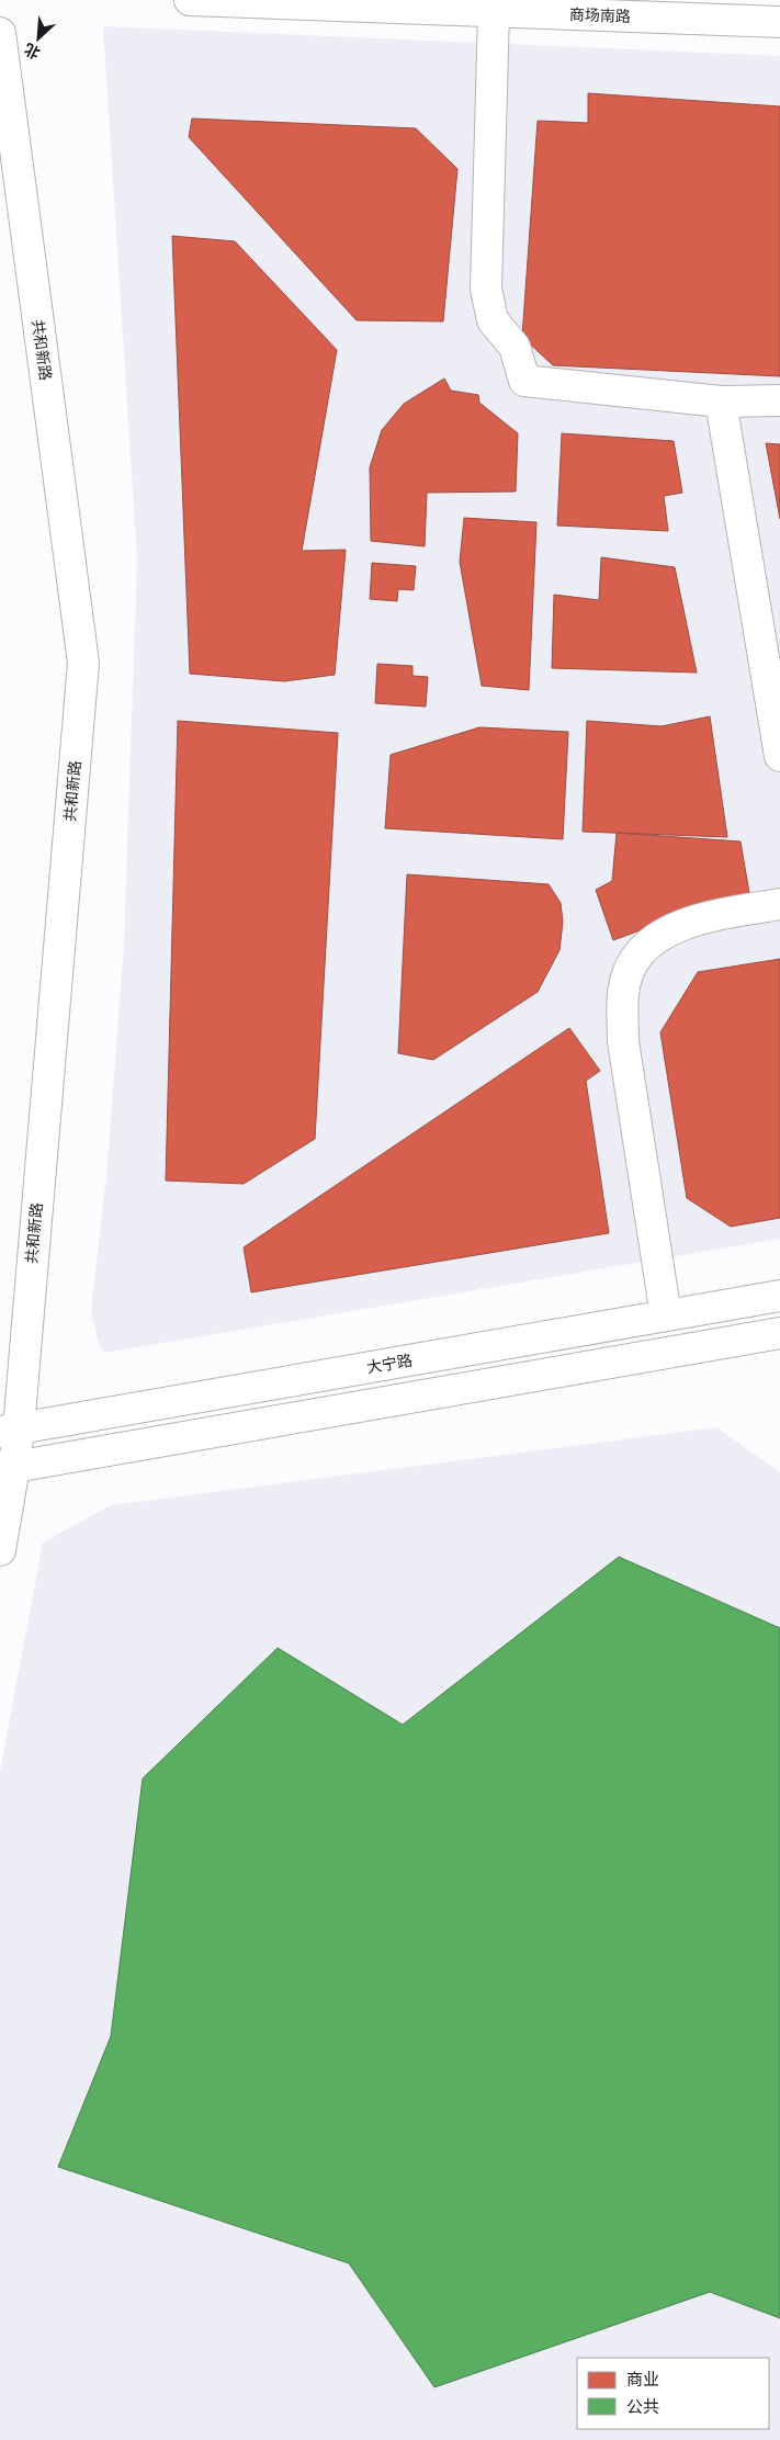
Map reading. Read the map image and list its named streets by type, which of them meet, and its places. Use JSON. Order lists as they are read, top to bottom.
{
  "streets": {
    "street": ["商场南路", "共和新路", "大宁路"]
  },
  "crossings": [
    ["共和新路", "大宁路"]
  ],
  "legend": ["商业", "公共"],
  "north": "bottom left"
}
